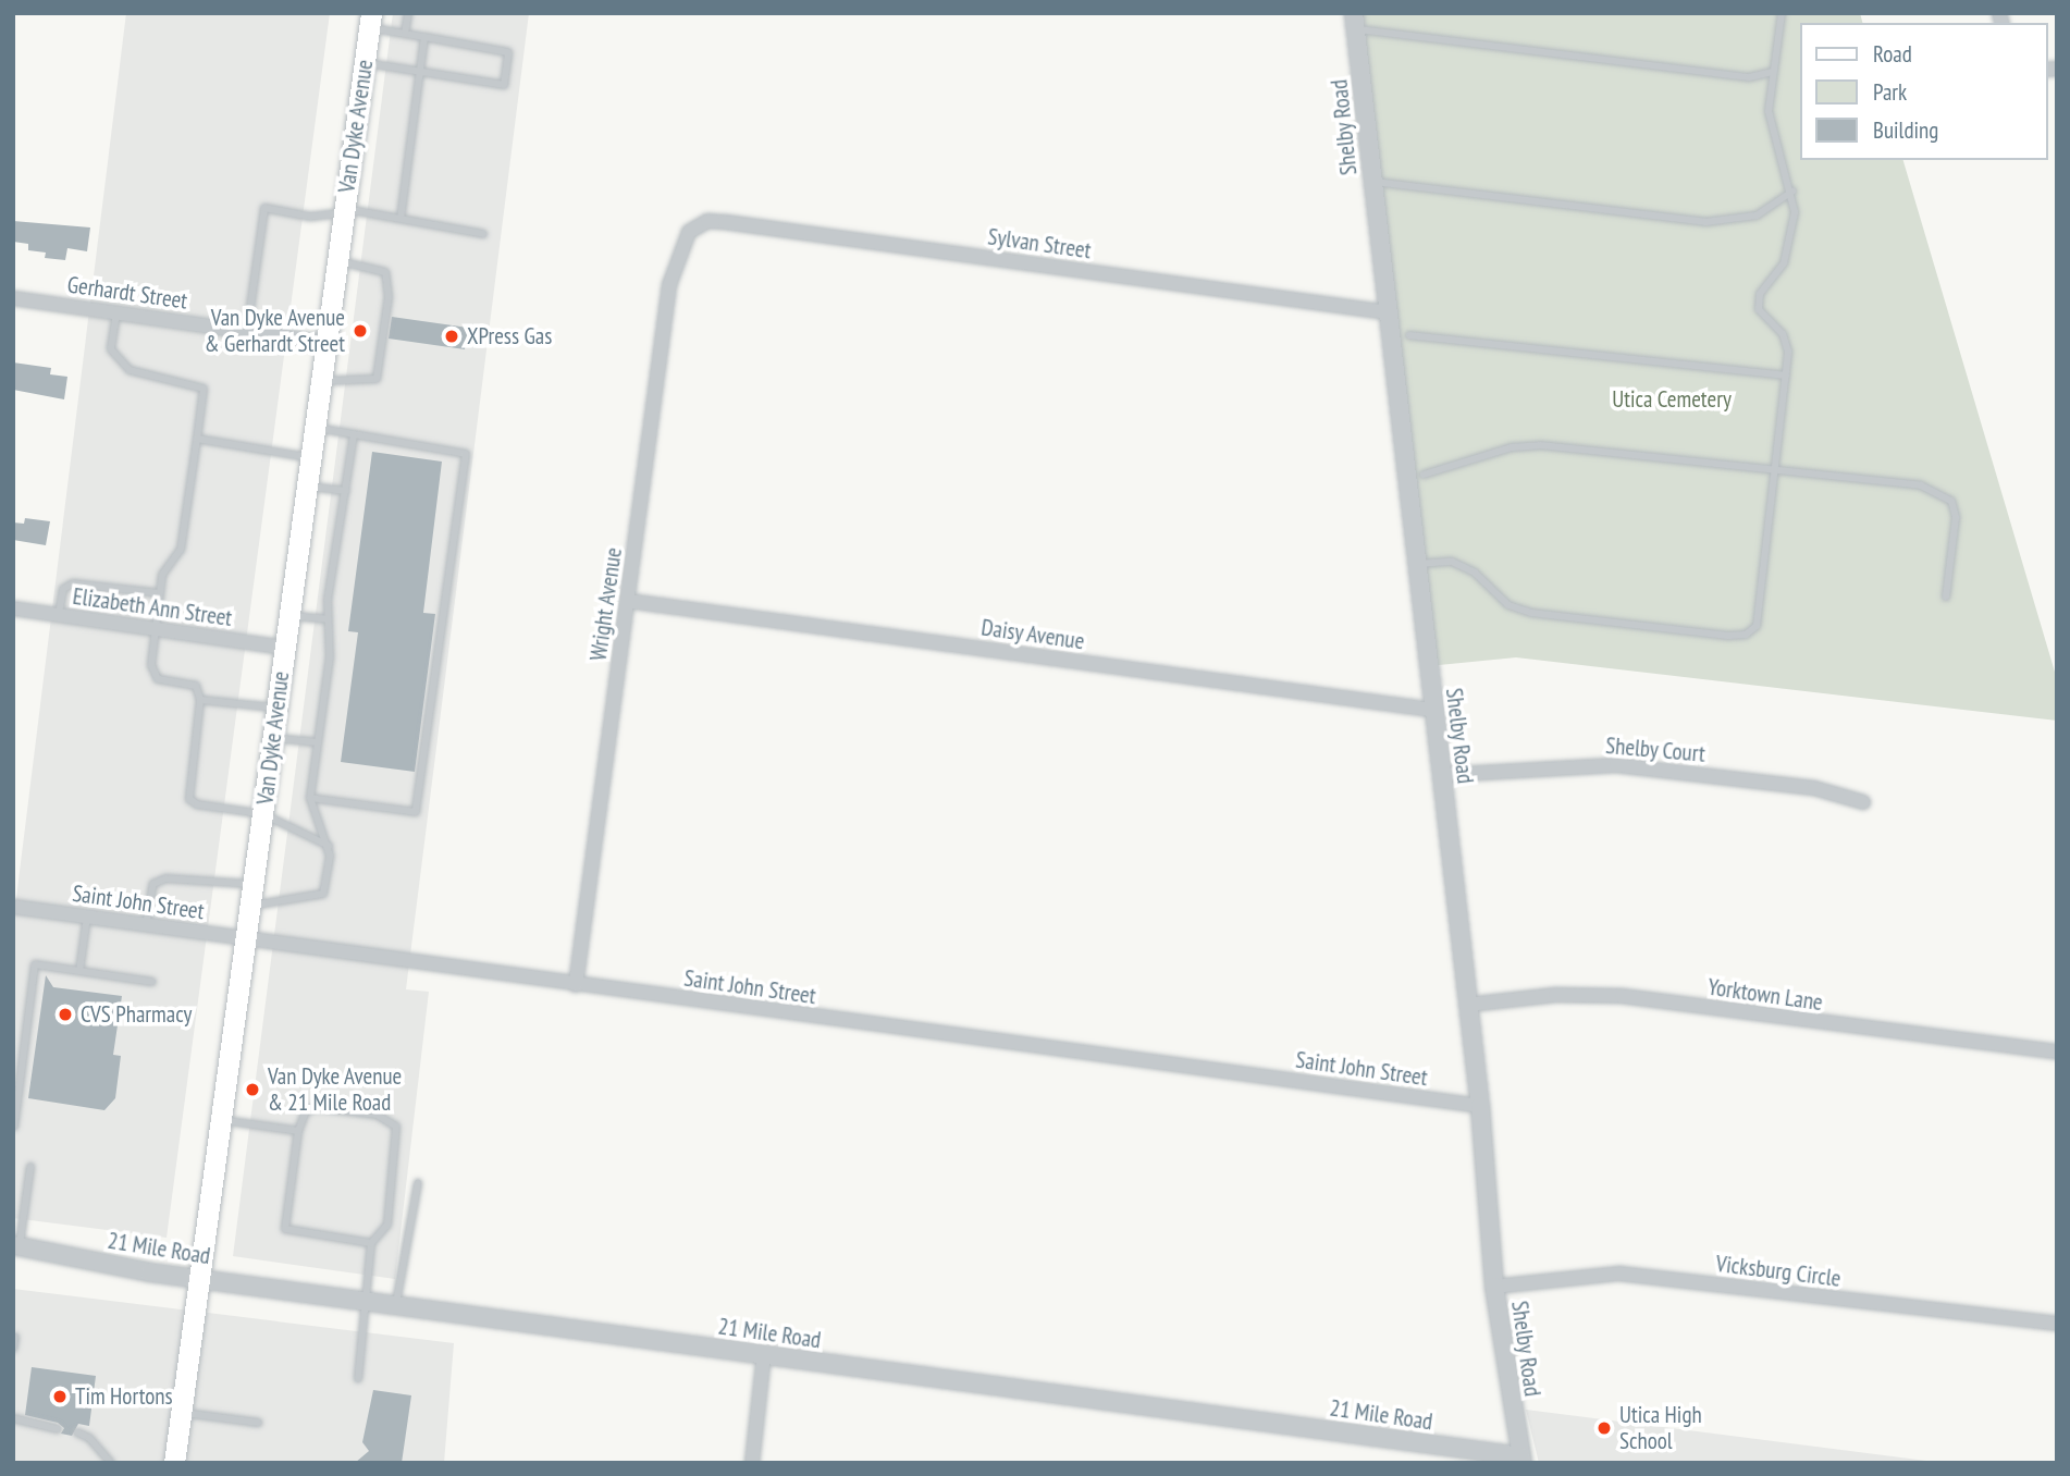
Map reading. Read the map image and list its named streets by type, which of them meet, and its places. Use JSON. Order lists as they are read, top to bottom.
{
  "streets": {
    "main road": ["Van Dyke Avenue"],
    "street": [
      "Shelby Road",
      "Sylvan Street",
      "Gerhardt Street",
      "Wright Avenue",
      "Elizabeth Ann Street",
      "Daisy Avenue",
      "Shelby Court",
      "Saint John Street",
      "Yorktown Lane",
      "21 Mile Road",
      "Vicksburg Circle"
    ]
  },
  "crossings": [
    ["Van Dyke Avenue", "Gerhardt Street"],
    ["Van Dyke Avenue", "Elizabeth Ann Street"],
    ["Van Dyke Avenue", "Saint John Street"],
    ["Van Dyke Avenue", "21 Mile Road"],
    ["Shelby Road", "Sylvan Street"],
    ["Shelby Road", "Daisy Avenue"],
    ["Shelby Road", "Shelby Court"],
    ["Shelby Road", "Saint John Street"],
    ["Shelby Road", "Yorktown Lane"],
    ["Shelby Road", "21 Mile Road"],
    ["Shelby Road", "Vicksburg Circle"],
    ["Sylvan Street", "Wright Avenue"],
    ["Wright Avenue", "Daisy Avenue"],
    ["Wright Avenue", "Saint John Street"]
  ],
  "parks": ["Utica Cemetery"],
  "places": [
    "Van Dyke Avenue & Gerhardt Street",
    "XPress Gas",
    "CVS Pharmacy",
    "Van Dyke Avenue & 21 Mile Road",
    "Tim Hortons",
    "Utica High School"
  ],
  "legend": ["Road", "Park", "Building"]
}
